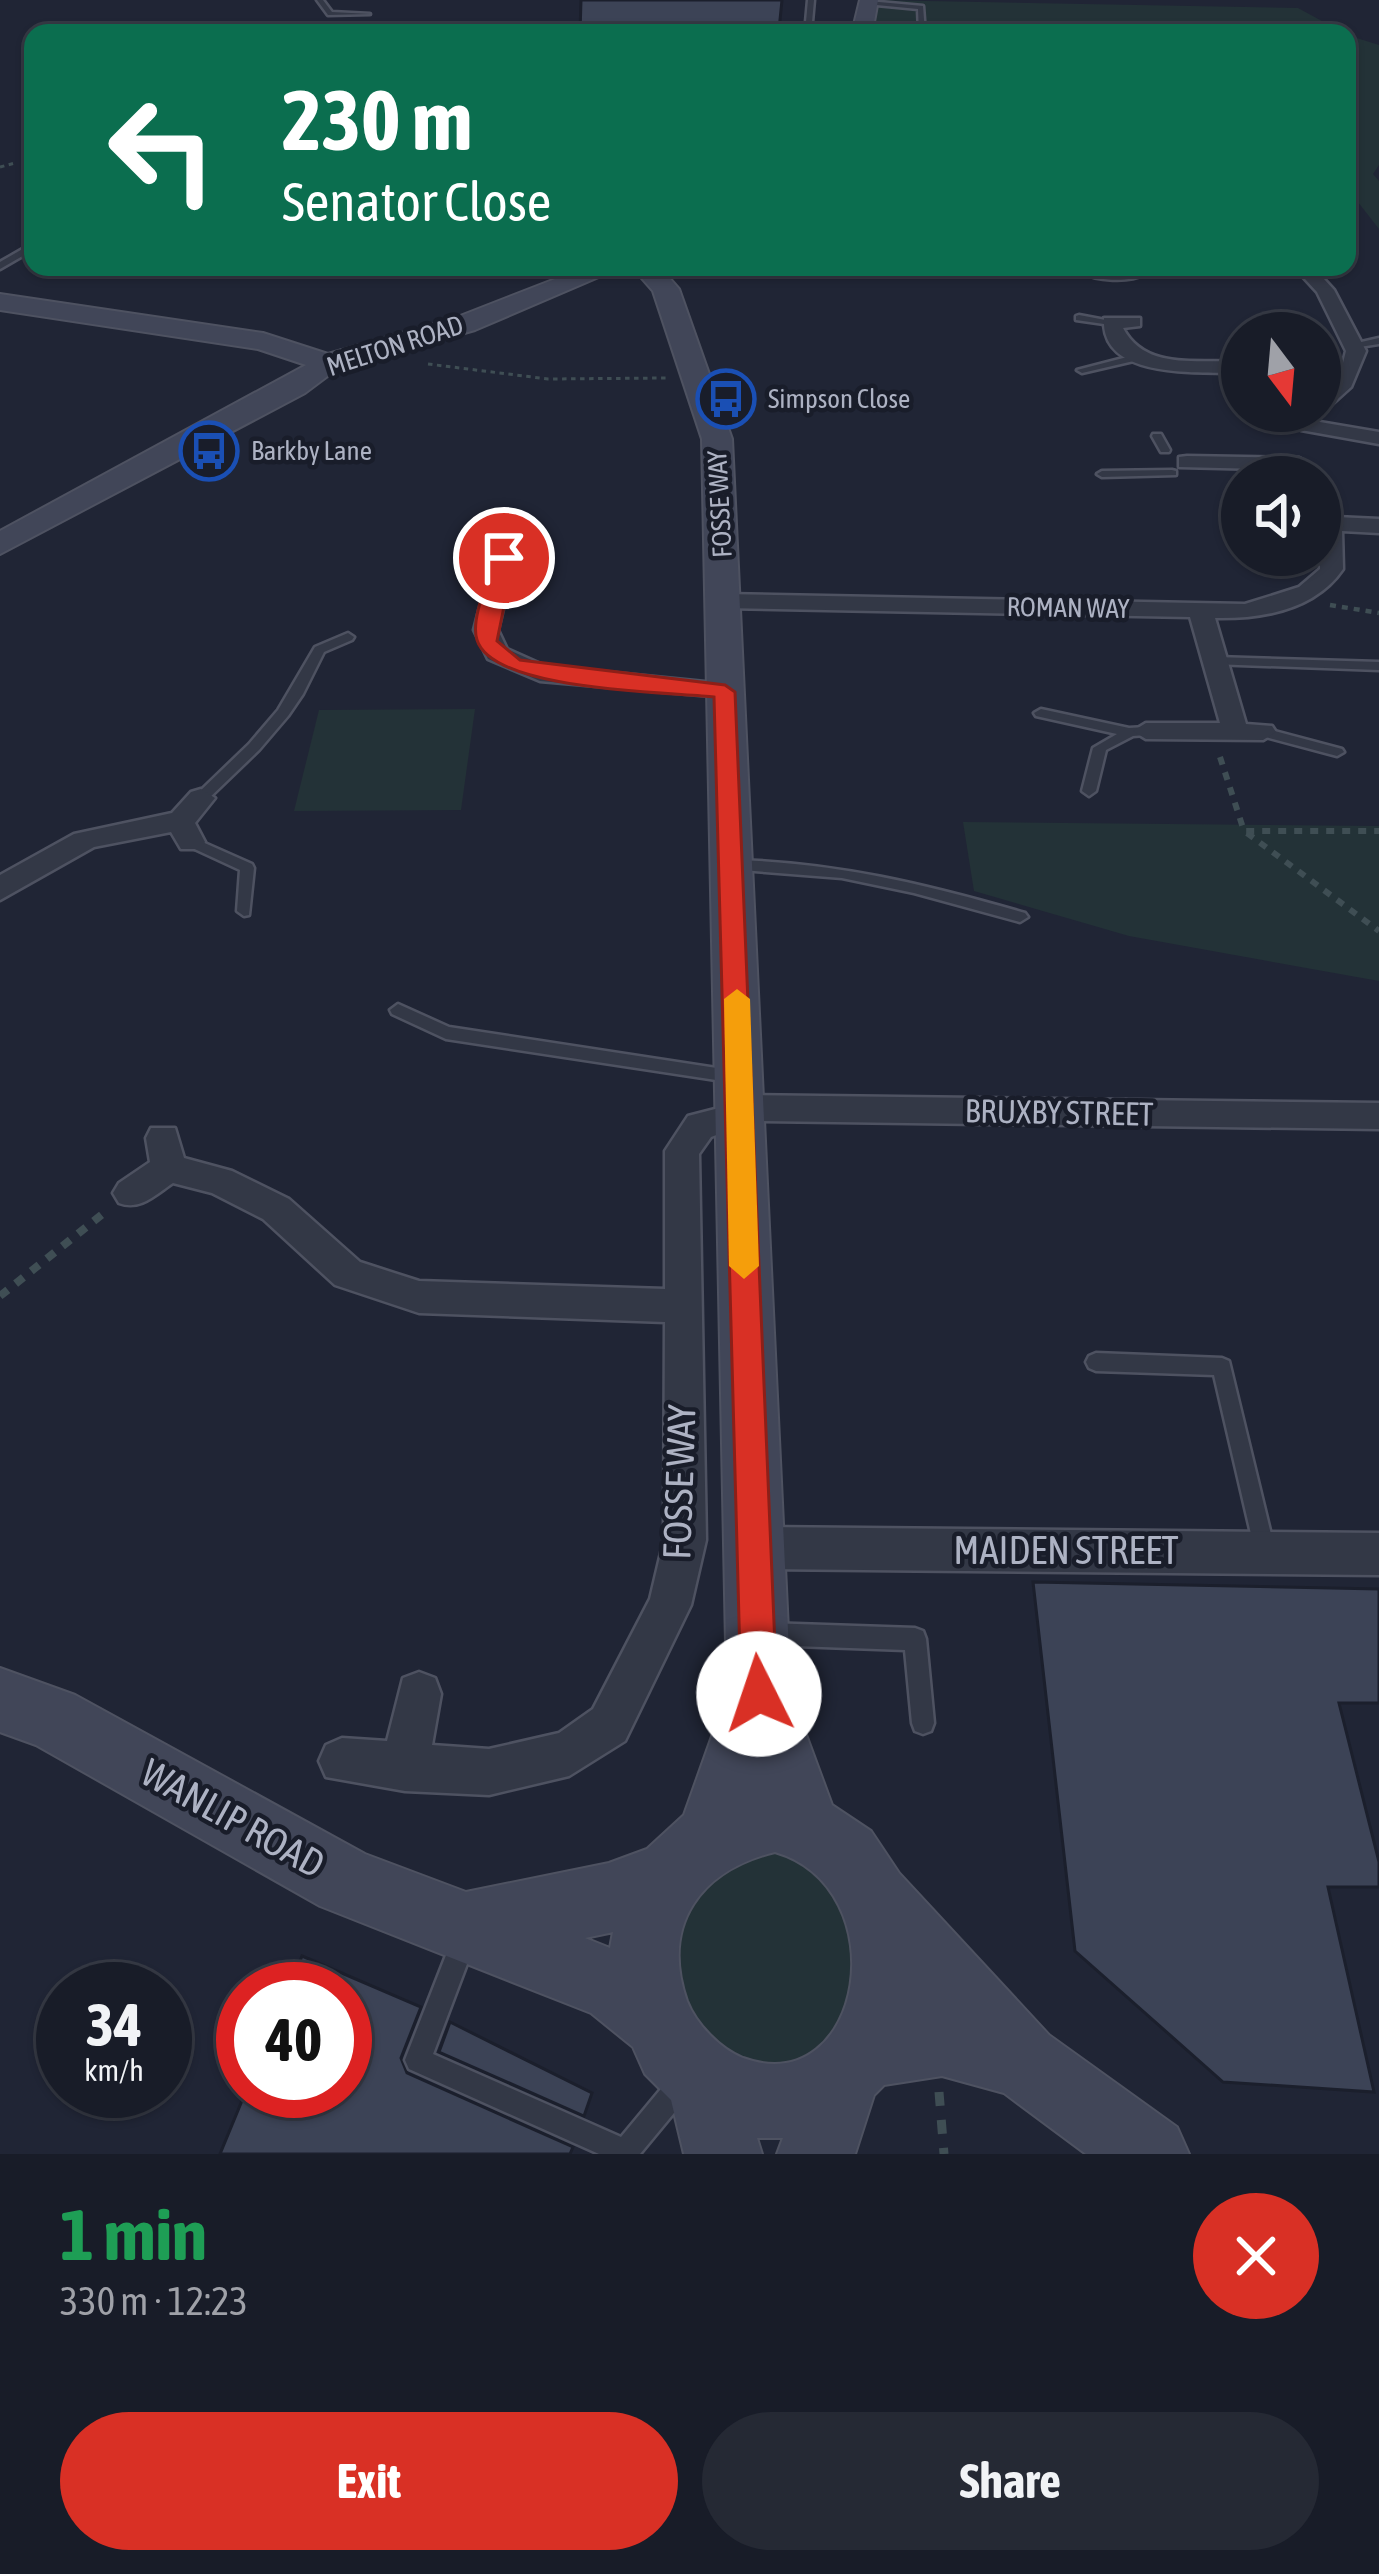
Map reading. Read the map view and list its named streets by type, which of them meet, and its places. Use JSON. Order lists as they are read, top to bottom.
{
  "streets": {
    "street": [
      "MELTON ROAD",
      "FOSSE WAY",
      "ROMAN WAY",
      "BRUXBY STREET",
      "MAIDEN STREET",
      "WANLIP ROAD"
    ]
  },
  "crossings": [
    ["FOSSE WAY", "ROMAN WAY"],
    ["FOSSE WAY", "BRUXBY STREET"],
    ["FOSSE WAY", "MAIDEN STREET"],
    ["FOSSE WAY", "WANLIP ROAD"]
  ],
  "places": {
    "bus stop": ["Simpson Close", "Barkby Lane"]
  },
  "north": "bottom",
  "page": {
    "turn": ["230 m", "Senator Close"],
    "speed": "34 km/h",
    "limit": "40",
    "heading": ["1 min", "330 m · 12:23"],
    "buttons": ["Exit", "Share"]
  }
}
